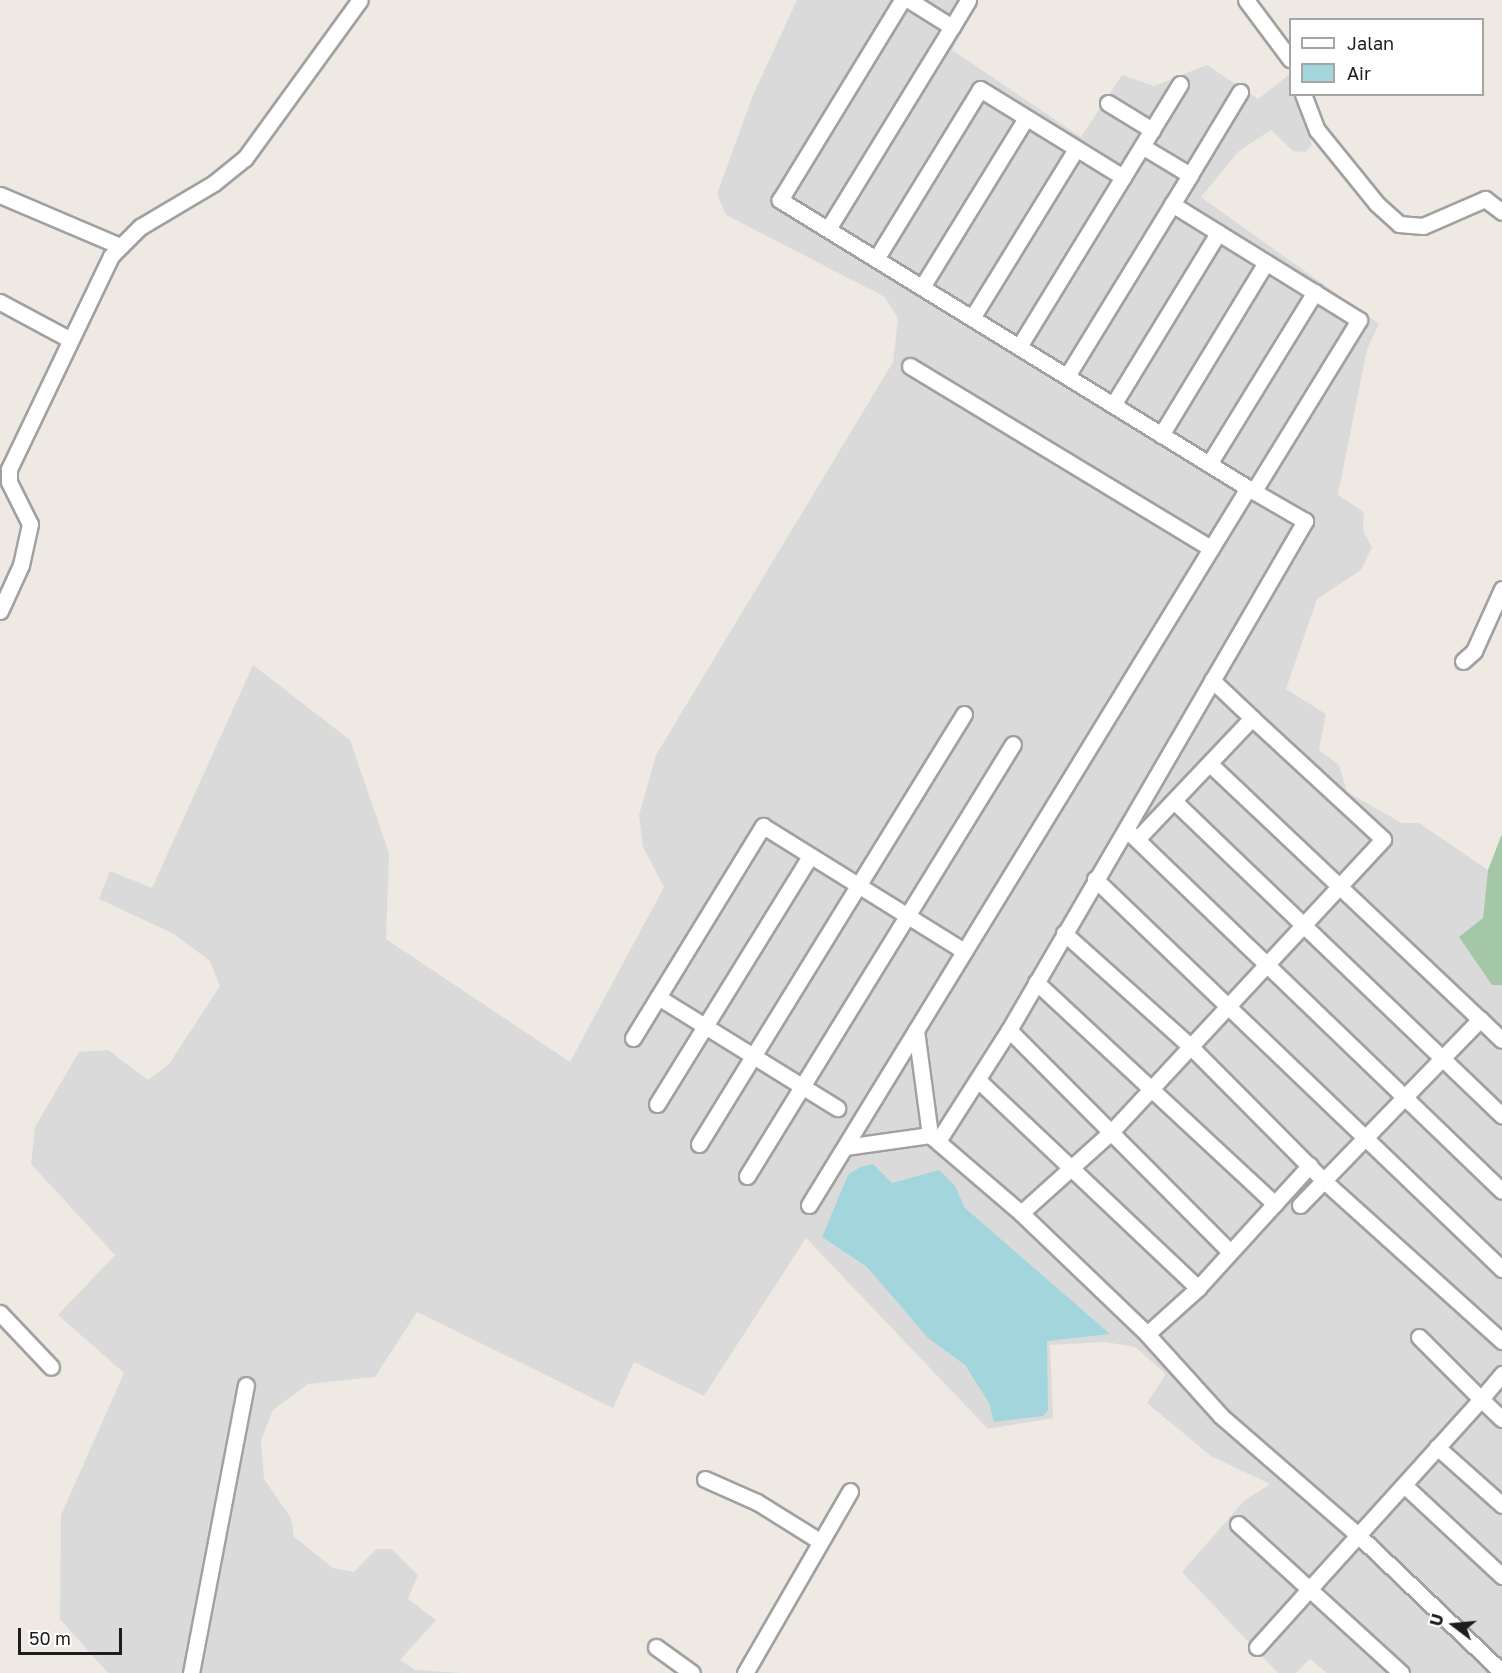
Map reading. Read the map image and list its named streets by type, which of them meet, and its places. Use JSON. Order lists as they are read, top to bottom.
{
  "legend": ["Jalan", "Air"],
  "scale_bar": "50 m",
  "north": "left"
}
